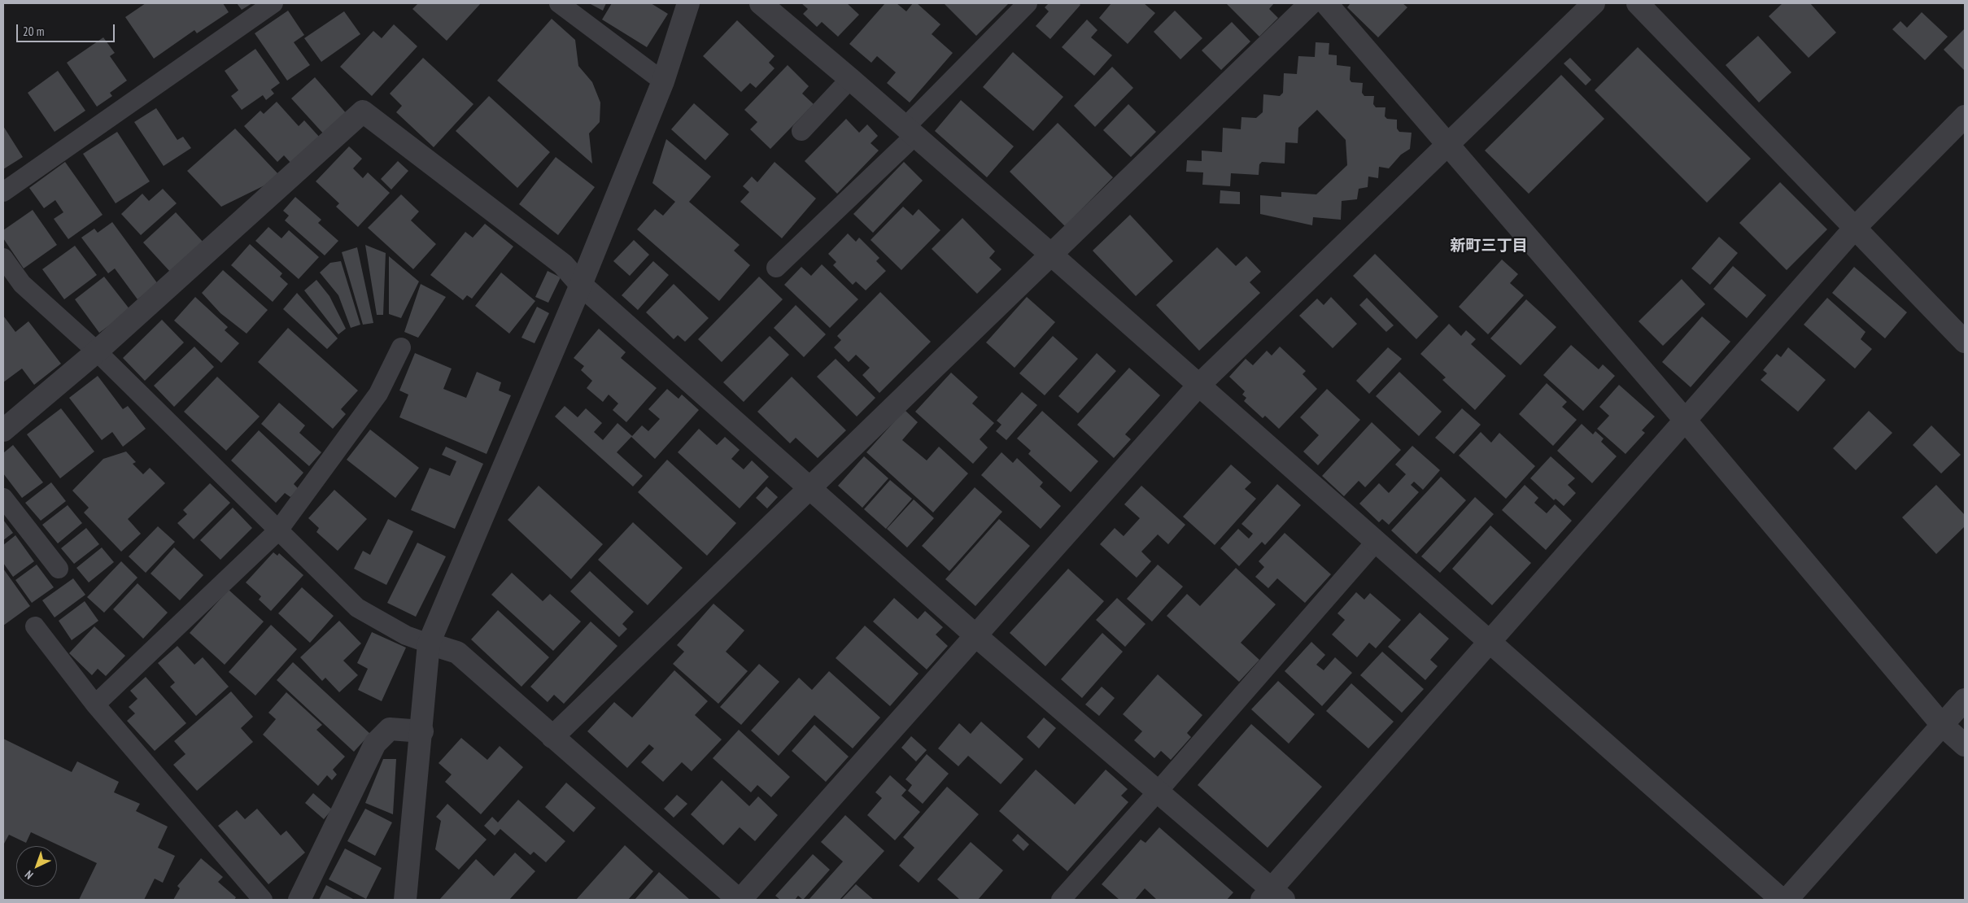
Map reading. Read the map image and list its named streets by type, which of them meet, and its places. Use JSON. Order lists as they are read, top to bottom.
{
  "districts": ["新町三丁目"],
  "scale_bar": "20 m",
  "north": "bottom left"
}
